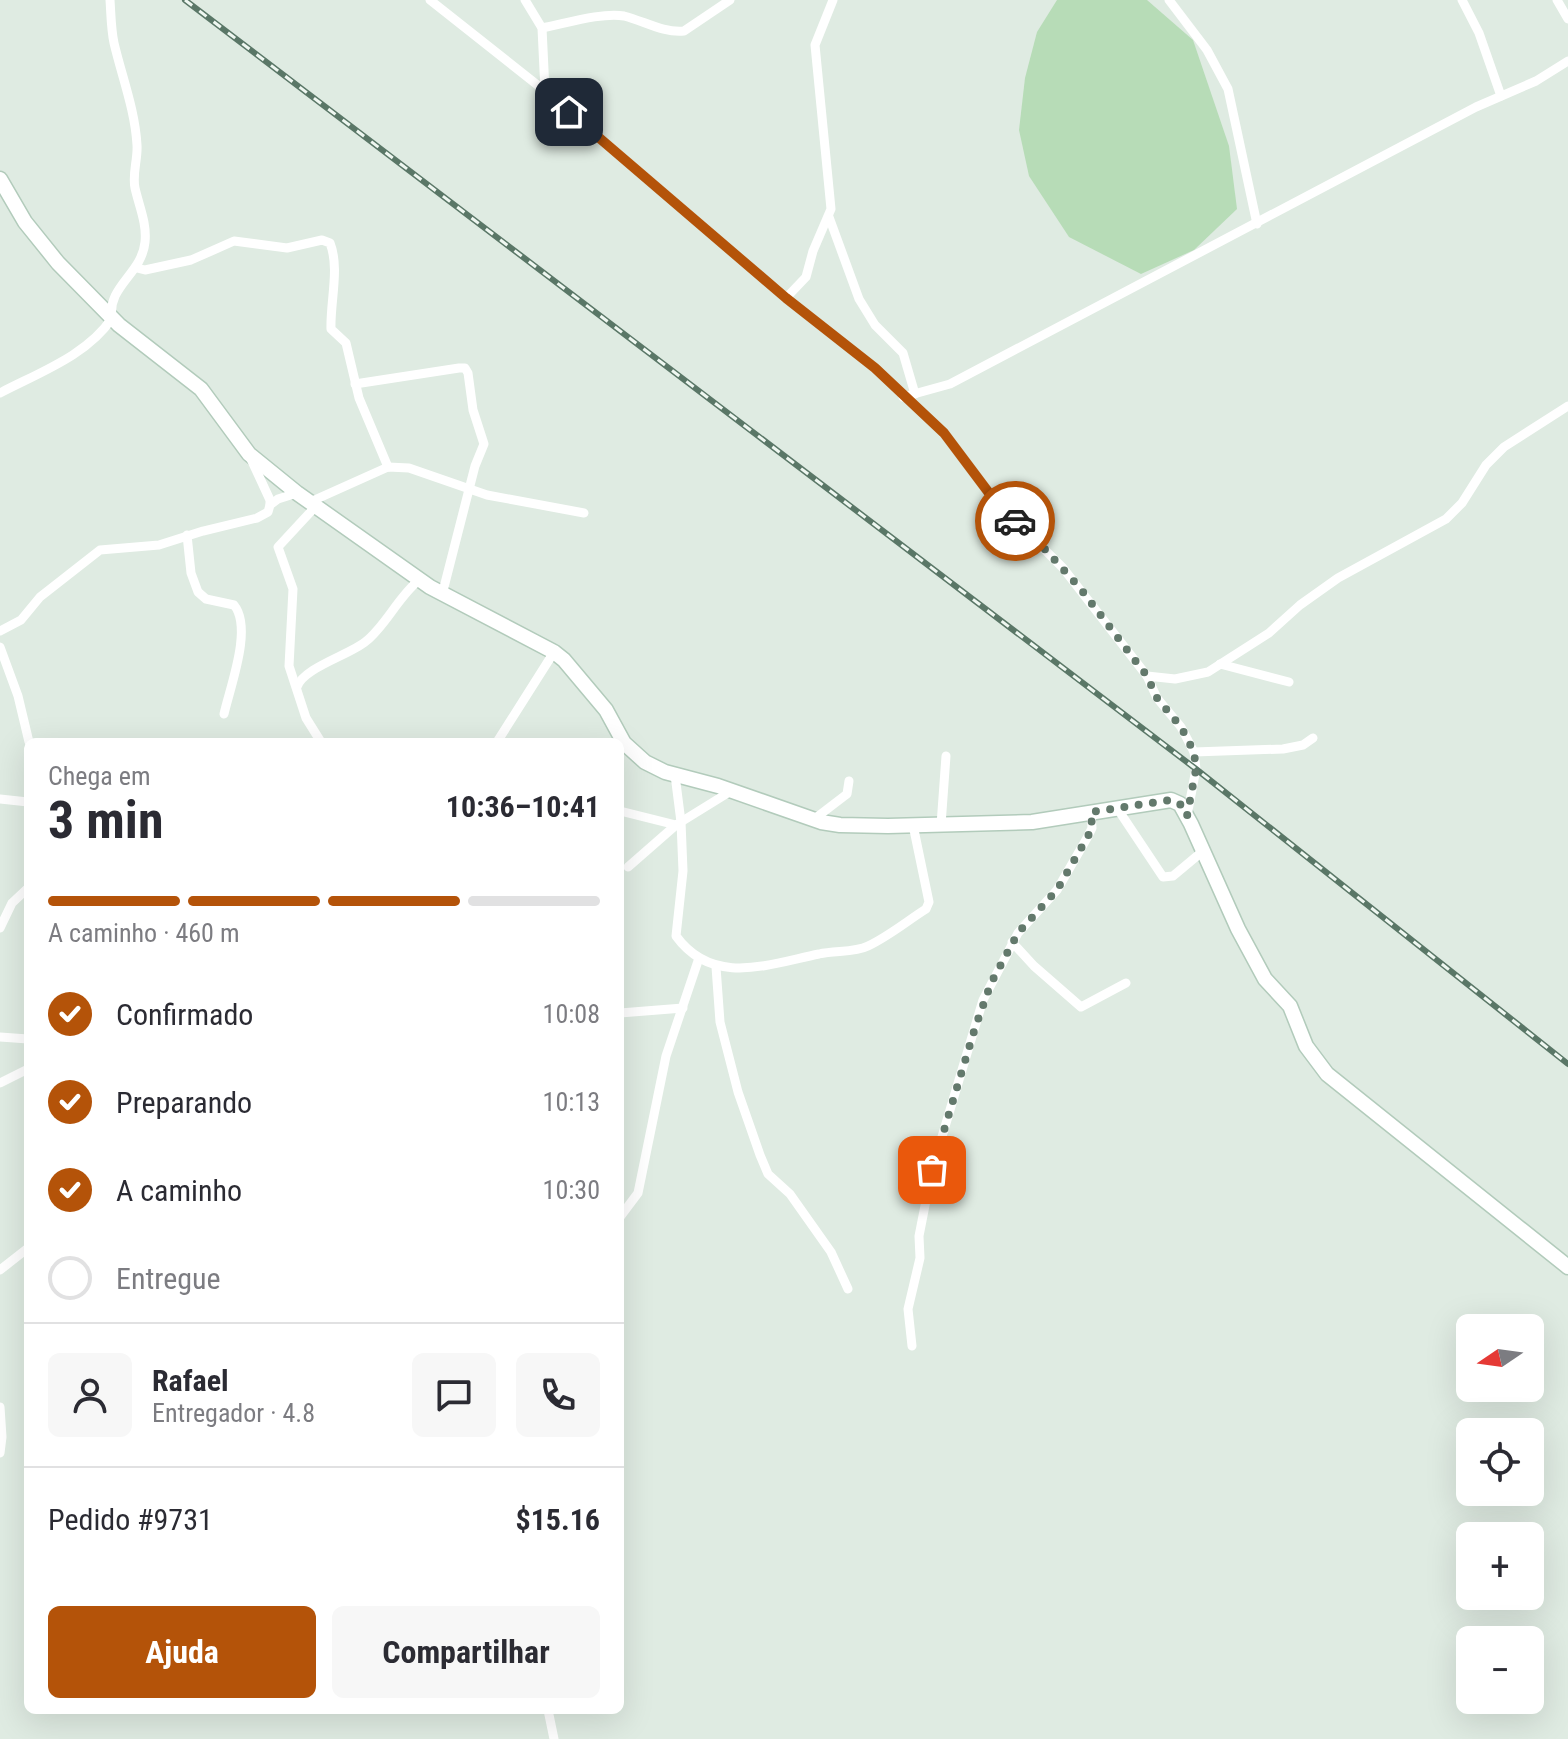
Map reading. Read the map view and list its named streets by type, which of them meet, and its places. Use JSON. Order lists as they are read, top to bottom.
{
  "north": "left",
  "page": {
    "heading": ["3 min", "Chega em", "10:36–10:41"],
    "panel": [
      "Rafael",
      "Entregador · 4.8",
      "Pedido #9731",
      "$15.16"
    ],
    "bar": "A caminho · 460 m",
    "list": [
      ["Confirmado", "10:08"],
      ["Preparando", "10:13"],
      ["A caminho", "10:30"],
      "Entregue"
    ],
    "map_buttons": ["+", "−"],
    "buttons": ["Ajuda", "Compartilhar"]
  }
}
